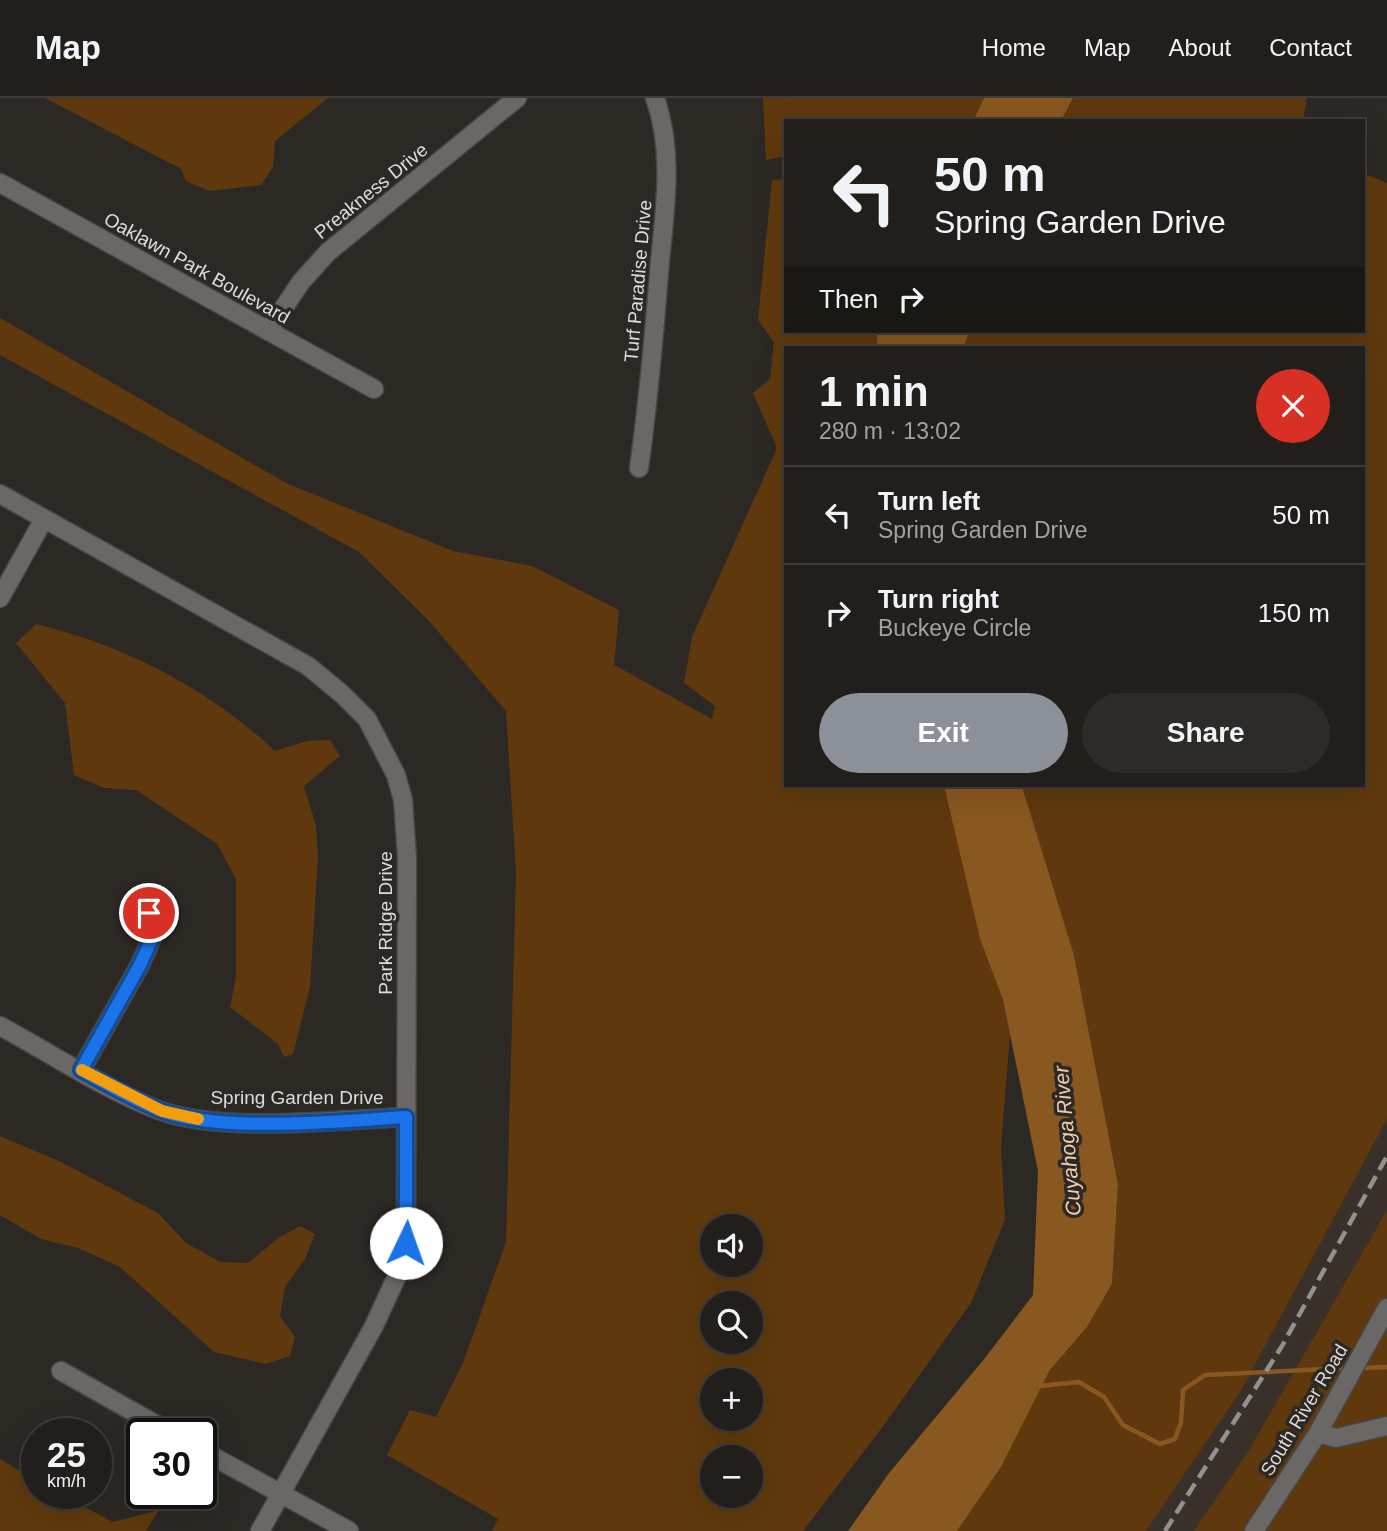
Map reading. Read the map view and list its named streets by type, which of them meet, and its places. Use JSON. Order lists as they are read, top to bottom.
{
  "streets": {
    "street": [
      "Preakness Drive",
      "Oaklawn Park Boulevard",
      "Turf Paradise Drive",
      "Park Ridge Drive",
      "Spring Garden Drive",
      "South River Road"
    ]
  },
  "crossings": [
    ["Preakness Drive", "Oaklawn Park Boulevard"],
    ["Park Ridge Drive", "Spring Garden Drive"]
  ],
  "water": ["Cuyahoga River"],
  "page": {
    "header": "Map",
    "nav": [
      "Home",
      "Map",
      "About",
      "Contact"
    ],
    "turn": ["50 m", "Spring Garden Drive"],
    "then": "Then",
    "heading": ["1 min", "280 m · 13:02"],
    "list": [
      {
        "name": "Turn left",
        "note": "Spring Garden Drive",
        "value": "50 m"
      },
      {
        "name": "Turn right",
        "note": "Buckeye Circle",
        "value": "150 m"
      }
    ],
    "buttons": ["Exit", "Share"],
    "map_buttons": ["+", "−"],
    "speed": "25 km/h",
    "limit": "30"
  }
}
